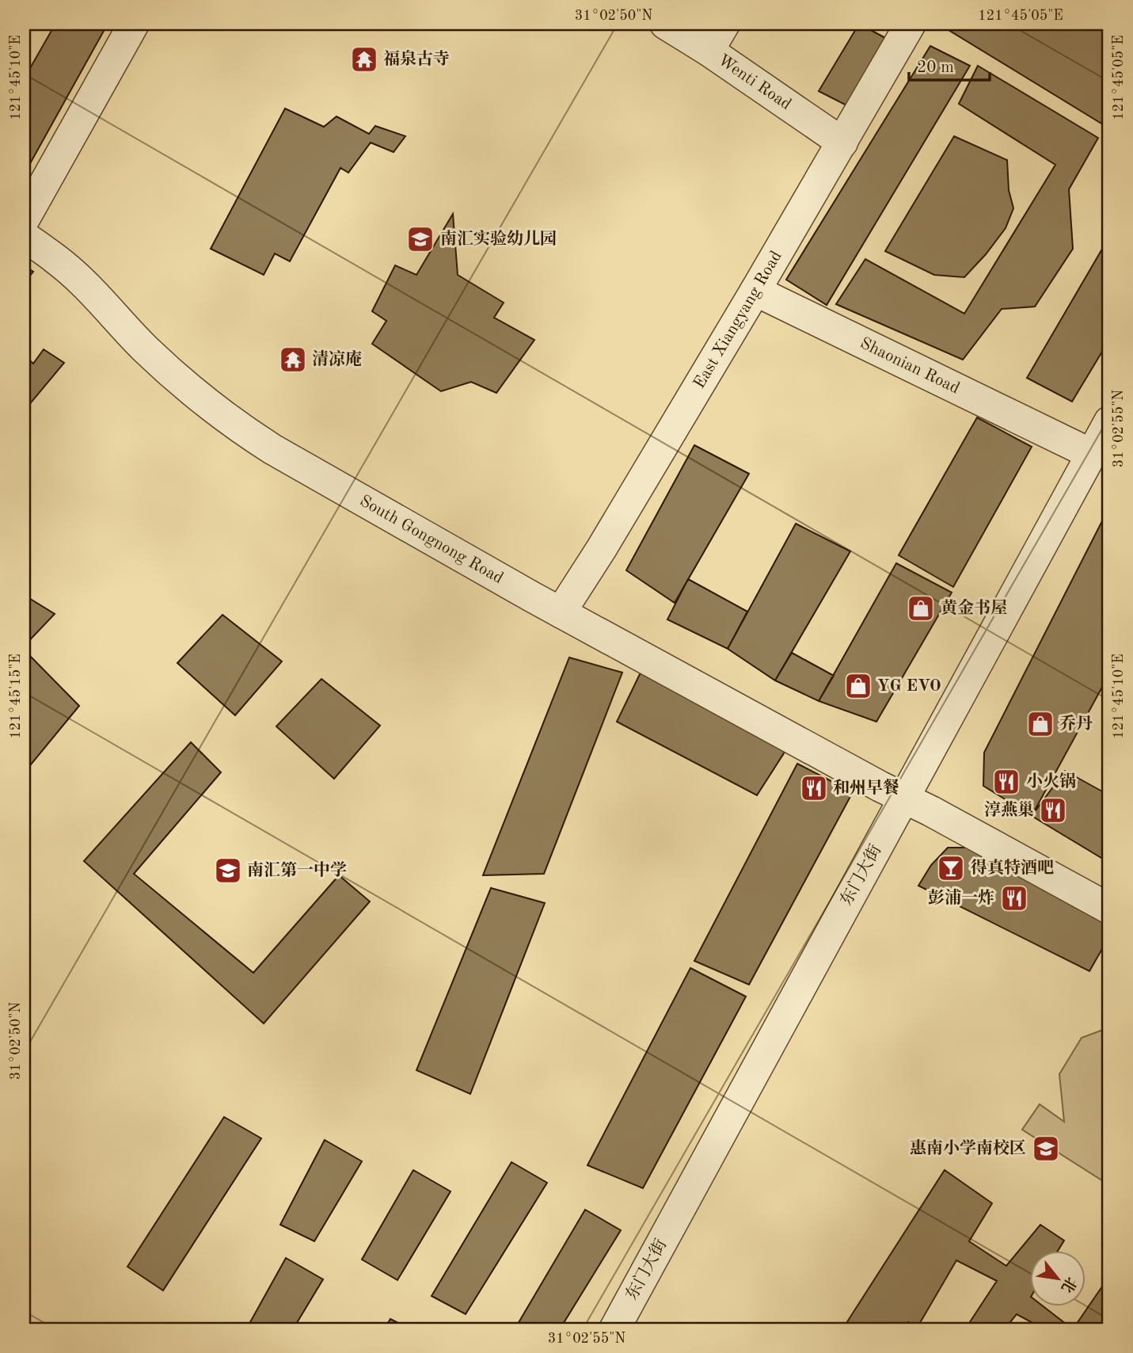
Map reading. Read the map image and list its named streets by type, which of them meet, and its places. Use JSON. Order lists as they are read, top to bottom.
{
  "streets": {
    "street": [
      "Wenti Road",
      "East Xiangyang Road",
      "Shaonian Road",
      "South Gongnong Road",
      "东门大街"
    ]
  },
  "crossings": [
    ["Wenti Road", "East Xiangyang Road"],
    ["East Xiangyang Road", "Shaonian Road"],
    ["East Xiangyang Road", "South Gongnong Road"],
    ["Shaonian Road", "东门大街"],
    ["South Gongnong Road", "东门大街"]
  ],
  "places": {
    "temple": ["福泉古寺", "清凉庵"],
    "school or university": ["南汇实验幼儿园", "南汇第一中学", "惠南小学南校区"],
    "shop": ["黄金书屋", "YG EVO", "乔丹"],
    "restaurant": [
      "小火锅",
      "和州早餐",
      "淳燕巢",
      "彭浦一炸"
    ],
    "bar": ["得真特酒吧"]
  },
  "scale_bar": "20 m",
  "north": "bottom right",
  "coordinates": [
    "31°02'50\"N",
    "121°45'05\"E",
    "121°45'10\"E",
    "31°02'55\"N",
    "121°45'15\"E"
  ]
}
